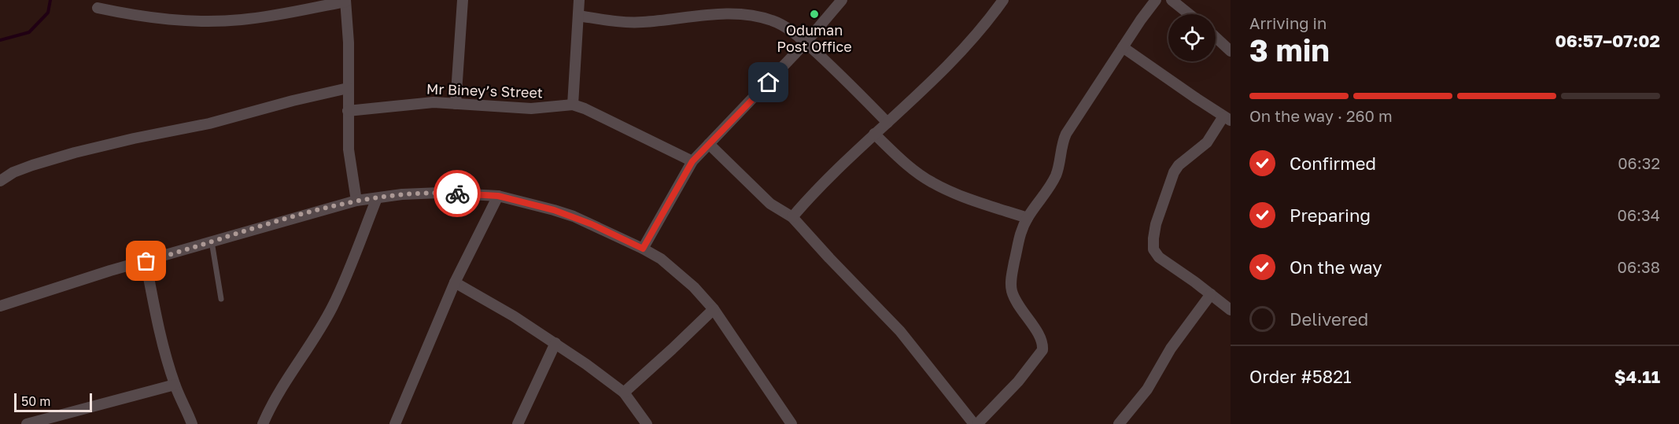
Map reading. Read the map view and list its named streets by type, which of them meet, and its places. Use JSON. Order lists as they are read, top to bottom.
{
  "streets": {
    "street": ["Mr Biney’s Street"]
  },
  "places": ["Oduman Post Office"],
  "scale_bar": "50 m",
  "page": {
    "heading": ["3 min", "Arriving in", "06:57–07:02"],
    "panel": ["Order #5821", "$4.11"],
    "bar": "On the way · 260 m",
    "list": [
      ["Confirmed", "06:32"],
      ["Preparing", "06:34"],
      ["On the way", "06:38"],
      "Delivered"
    ],
    "scale": "50 m"
  }
}
